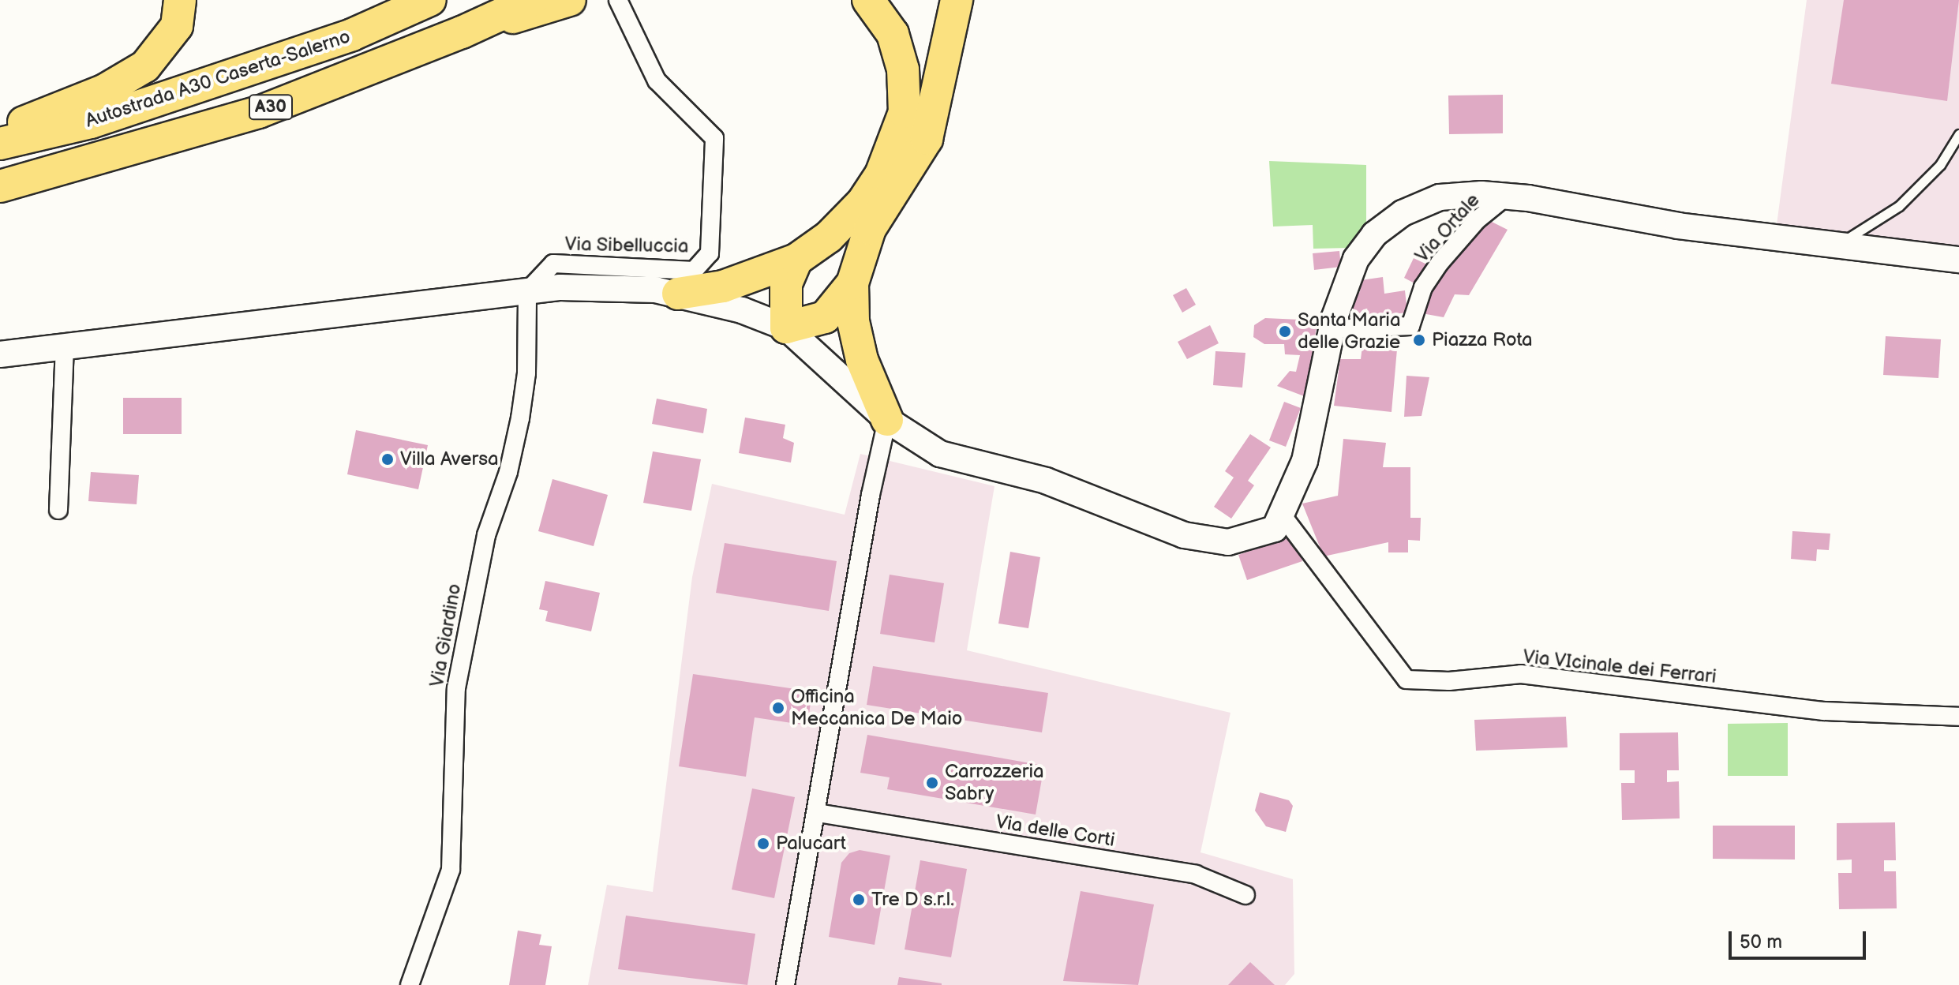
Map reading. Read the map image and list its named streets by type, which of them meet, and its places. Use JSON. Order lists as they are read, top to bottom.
{
  "streets": {
    "highway": ["Autostrada A30 Caserta-Salerno", "A30"],
    "street": [
      "Via Ortale",
      "Via Sibelluccia",
      "Via Giardino",
      "Via VIcinale dei Ferrari",
      "Via delle Corti"
    ]
  },
  "crossings": [
    ["Via Sibelluccia", "Via Giardino"]
  ],
  "places": [
    "Santa Maria delle Grazie",
    "Piazza Rota",
    "Villa Aversa",
    "Officina Meccanica De Maio",
    "Carrozzeria Sabry",
    "Palucart",
    "Tre D s.r.l."
  ],
  "scale_bar": "50 m"
}
